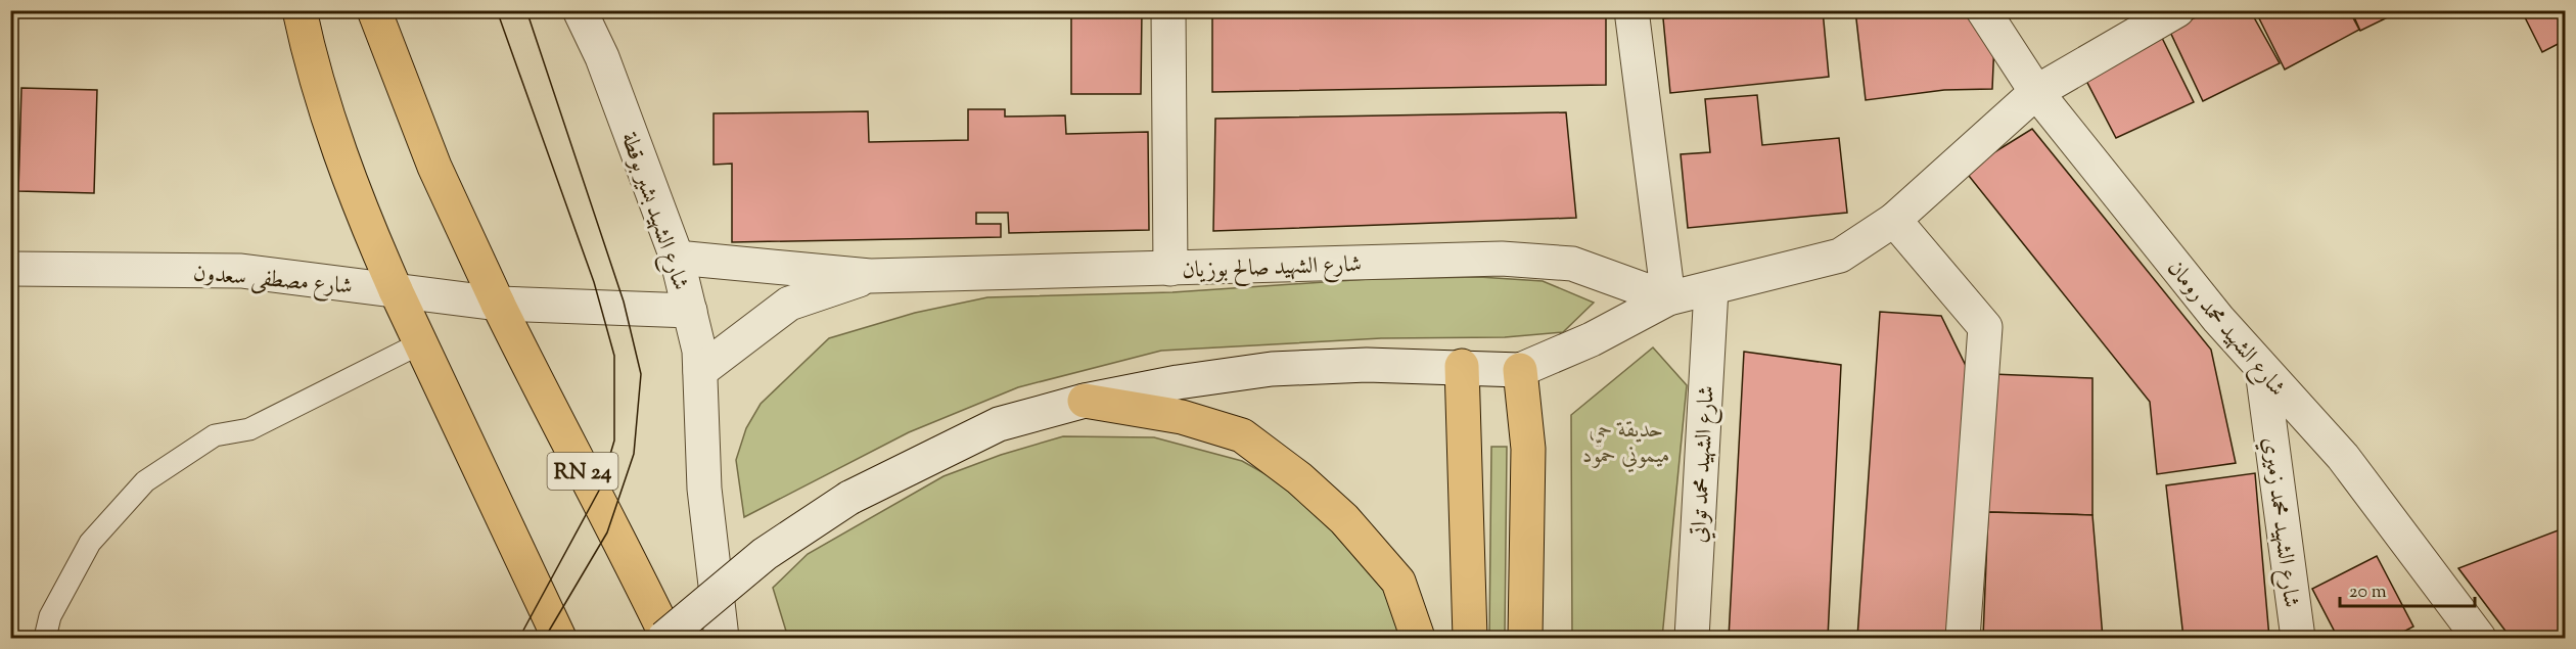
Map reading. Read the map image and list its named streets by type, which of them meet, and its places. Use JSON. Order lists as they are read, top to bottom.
{
  "streets": {
    "main road": ["RN 24"],
    "street": [
      "شارع الشهيد بشير بوقطة",
      "شارع الشهيد صالح بوزيان",
      "شارع مصطفى سعدون",
      "شارع الشهيد محمد رومان",
      "شارع الشهيد محمد تواتي",
      "شارع الشهيد محمد زميري"
    ]
  },
  "crossings": [
    ["شارع الشهيد بشير بوقطة", "شارع الشهيد صالح بوزيان"],
    ["شارع الشهيد بشير بوقطة", "شارع مصطفى سعدون"],
    ["شارع مصطفى سعدون", "RN 24"],
    ["شارع الشهيد محمد رومان", "شارع الشهيد محمد زميري"]
  ],
  "parks": ["حديقة حي ميموني حمّود"],
  "scale_bar": "20 m"
}
